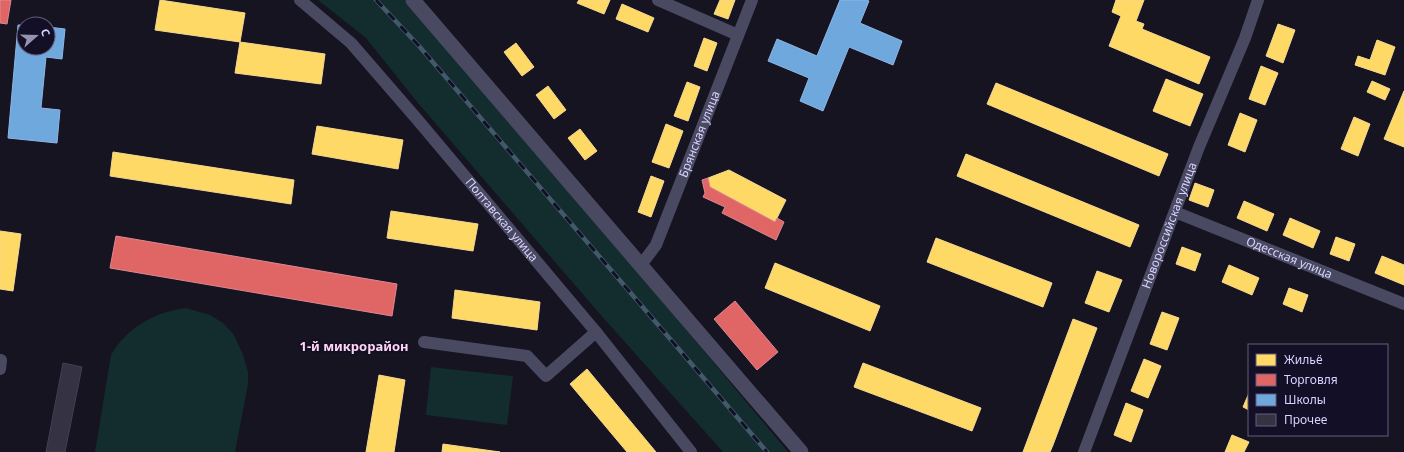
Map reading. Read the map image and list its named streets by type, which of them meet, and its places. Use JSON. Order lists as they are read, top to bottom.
{
  "streets": {
    "street": [
      "Брянская улица",
      "Полтавская улица",
      "Новороссийская улица",
      "Одесская улица"
    ]
  },
  "crossings": [
    ["Новороссийская улица", "Одесская улица"]
  ],
  "districts": ["1-й микрорайон"],
  "legend": [
    "Жильё",
    "Торговля",
    "Школы",
    "Прочее"
  ],
  "north": "right"
}
